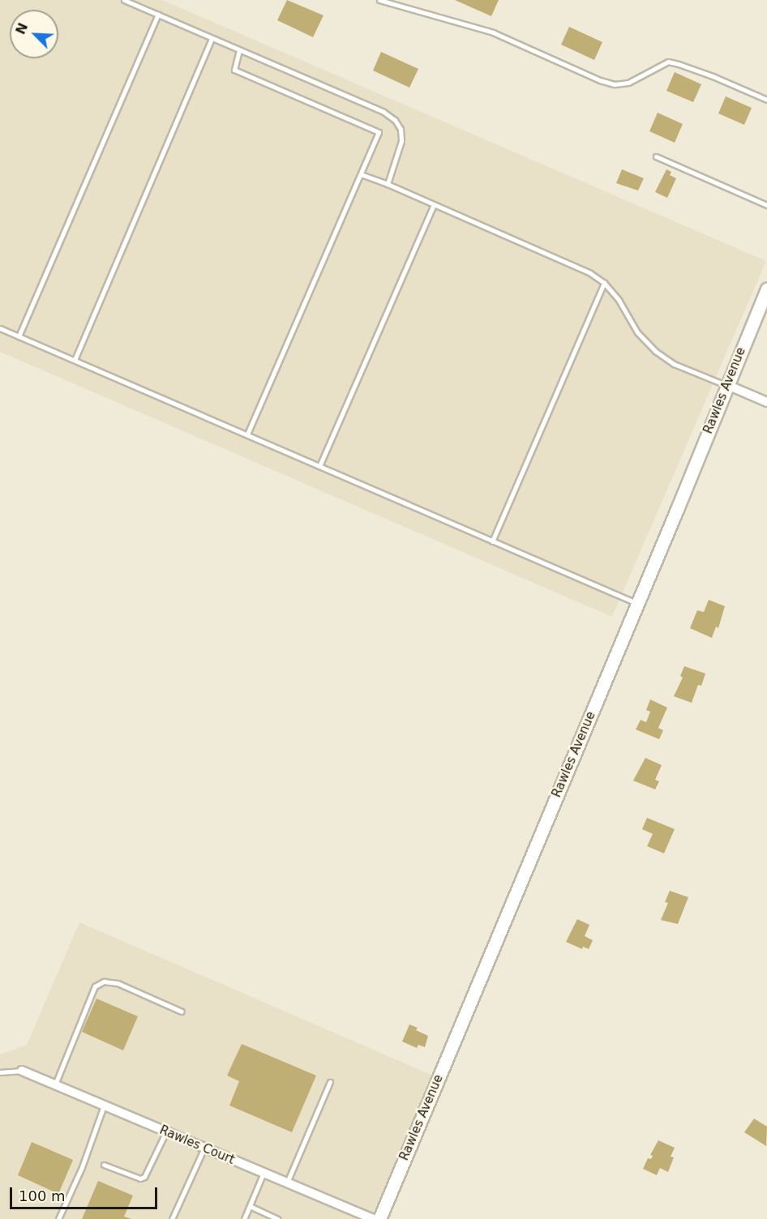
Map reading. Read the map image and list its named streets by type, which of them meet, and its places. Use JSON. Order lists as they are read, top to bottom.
{
  "streets": {
    "street": ["Rawles Avenue", "Rawles Court"]
  },
  "scale_bar": "100 m",
  "north": "top left"
}
